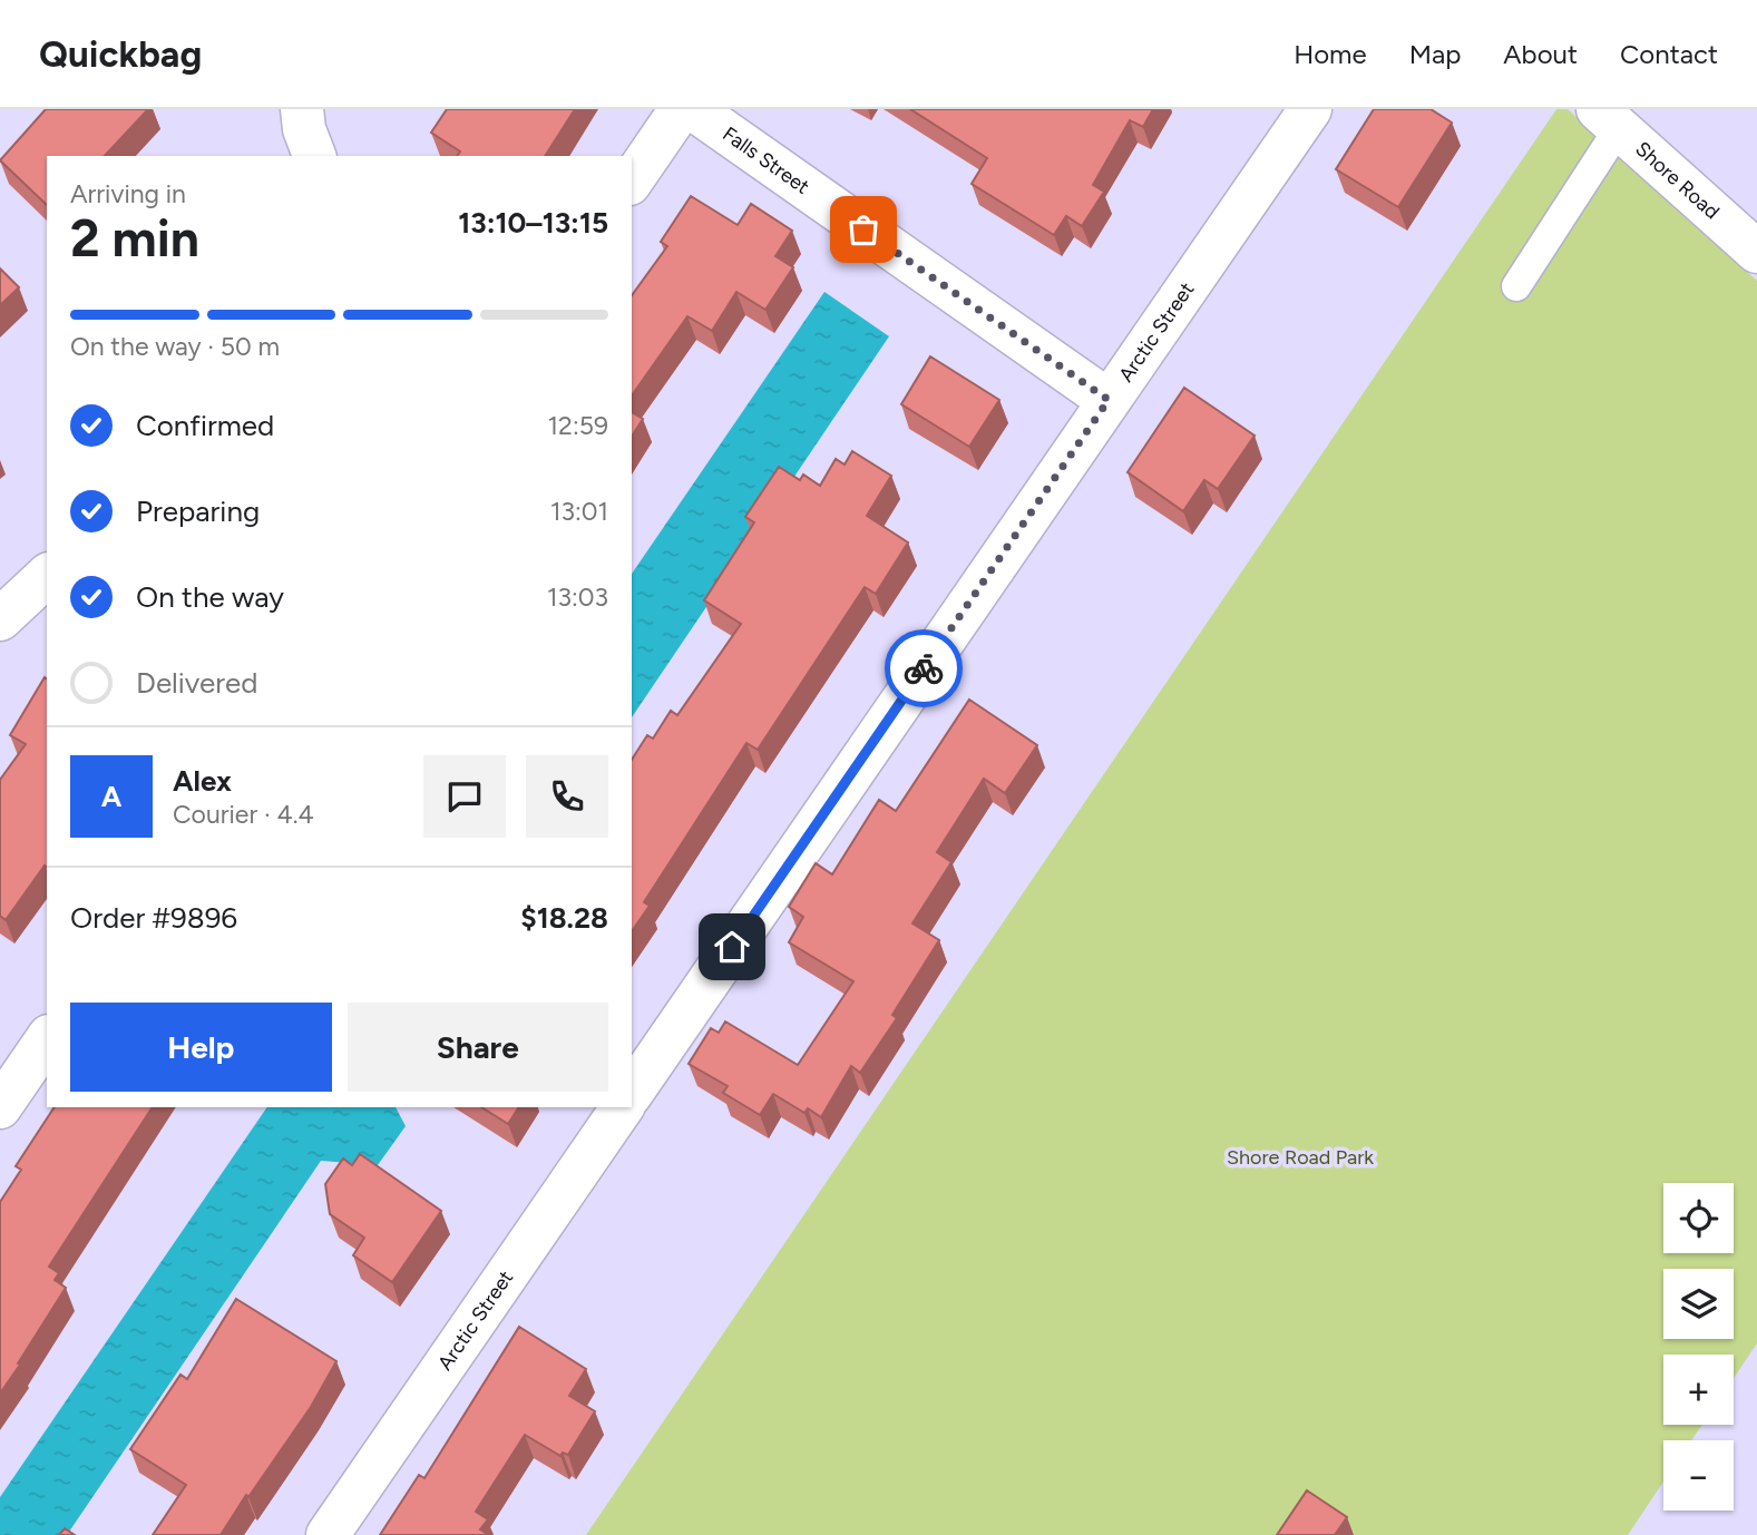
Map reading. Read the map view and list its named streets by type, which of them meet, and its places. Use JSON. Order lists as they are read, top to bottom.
{
  "streets": {
    "street": ["Falls Street", "Shore Road", "Arctic Street"]
  },
  "crossings": [
    ["Falls Street", "Arctic Street"]
  ],
  "parks": ["Shore Road Park"],
  "page": {
    "header": "Quickbag",
    "nav": [
      "Home",
      "Map",
      "About",
      "Contact"
    ],
    "heading": ["2 min", "Arriving in", "13:10–13:15"],
    "panel": [
      "Alex",
      "Courier · 4.4",
      "Order #9896",
      "$18.28"
    ],
    "bar": "On the way · 50 m",
    "list": [
      ["Confirmed", "12:59"],
      ["Preparing", "13:01"],
      ["On the way", "13:03"],
      "Delivered"
    ],
    "round": "A",
    "buttons": ["Help", "Share"],
    "map_buttons": ["+", "−"]
  }
}
